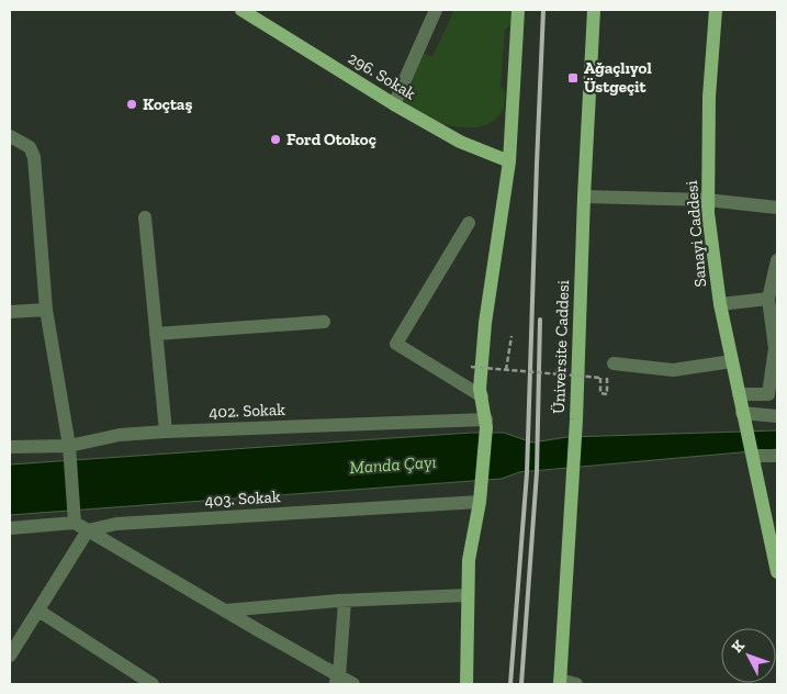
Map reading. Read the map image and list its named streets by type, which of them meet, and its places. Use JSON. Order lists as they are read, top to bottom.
{
  "streets": {
    "main road": ["296. Sokak", "Sanayi Caddesi", "Üniversite Caddesi"],
    "street": ["402. Sokak", "403. Sokak"]
  },
  "water": ["Manda Çayı"],
  "places": {
    "transit": ["Ağaçlıyol Üstgeçit"],
    "other": ["Koçtaş", "Ford Otokoç"]
  },
  "north": "top left"
}
